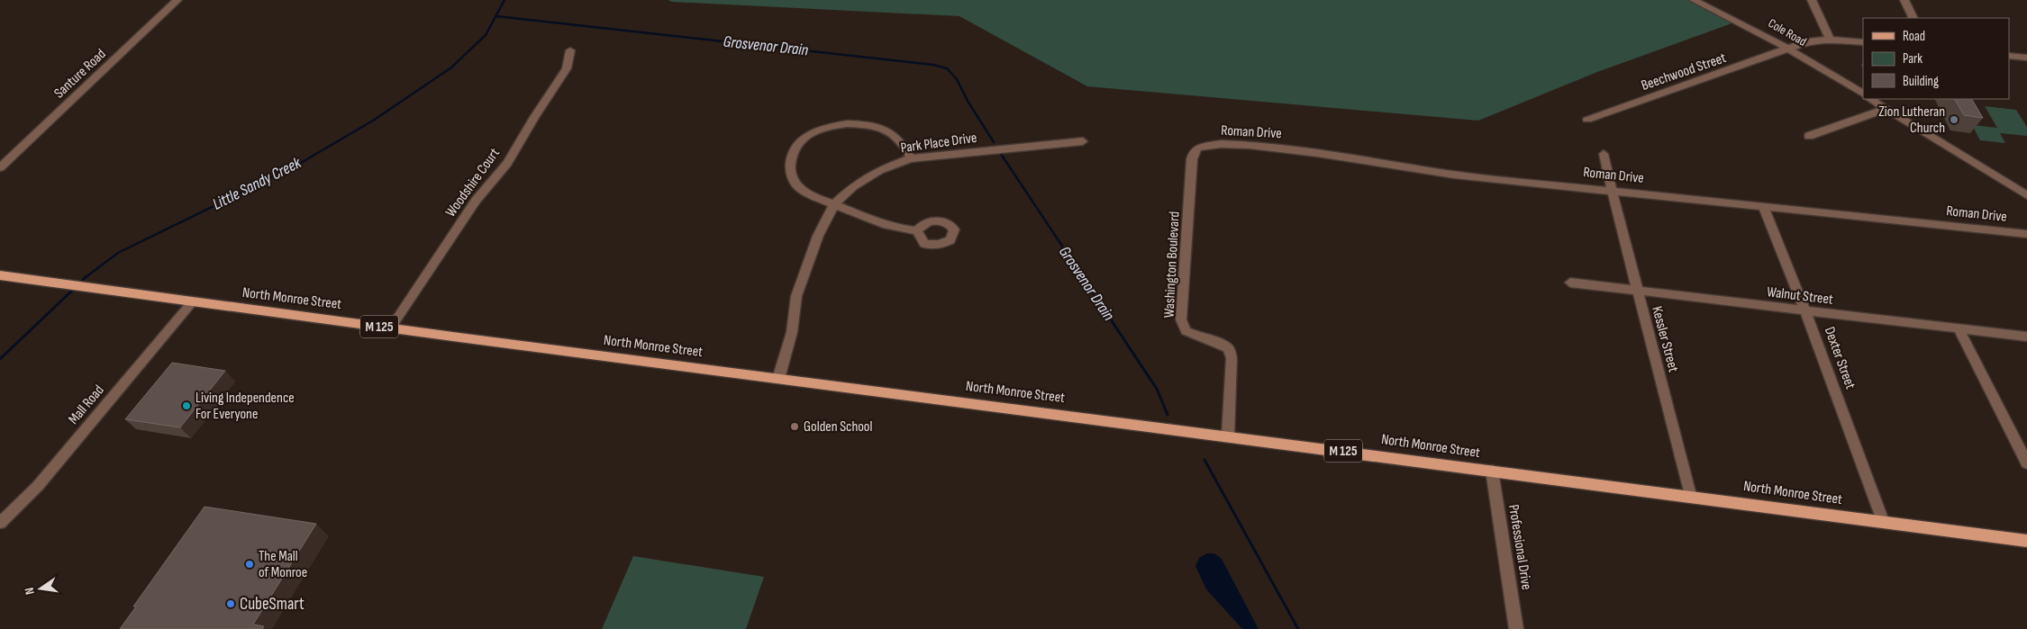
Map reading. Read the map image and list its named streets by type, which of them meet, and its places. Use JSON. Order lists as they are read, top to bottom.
{
  "streets": {
    "main road": ["North Monroe Street", "M 125"],
    "street": [
      "Cole Road",
      "Beechwood Street",
      "Santure Road",
      "Roman Drive",
      "Park Place Drive",
      "Woodshire Court",
      "Washington Boulevard",
      "Walnut Street",
      "Kessler Street",
      "Dexter Street",
      "Mall Road",
      "Professional Drive"
    ]
  },
  "crossings": [
    ["Cole Road", "Beechwood Street"],
    ["Roman Drive", "Washington Boulevard"],
    ["Roman Drive", "Kessler Street"],
    ["Roman Drive", "Dexter Street"],
    ["Park Place Drive", "North Monroe Street"],
    ["Woodshire Court", "North Monroe Street"],
    ["Washington Boulevard", "North Monroe Street"],
    ["Walnut Street", "Kessler Street"],
    ["Walnut Street", "Dexter Street"],
    ["North Monroe Street", "Kessler Street"],
    ["North Monroe Street", "Dexter Street"],
    ["North Monroe Street", "Mall Road"],
    ["North Monroe Street", "Professional Drive"]
  ],
  "water": ["Grosvenor Drain", "Little Sandy Creek"],
  "places": [
    "Zion Lutheran Church",
    "Living Independence For Everyone",
    "Golden School",
    "The Mall of Monroe",
    "CubeSmart"
  ],
  "legend": ["Road", "Park", "Building"],
  "north": "left"
}
